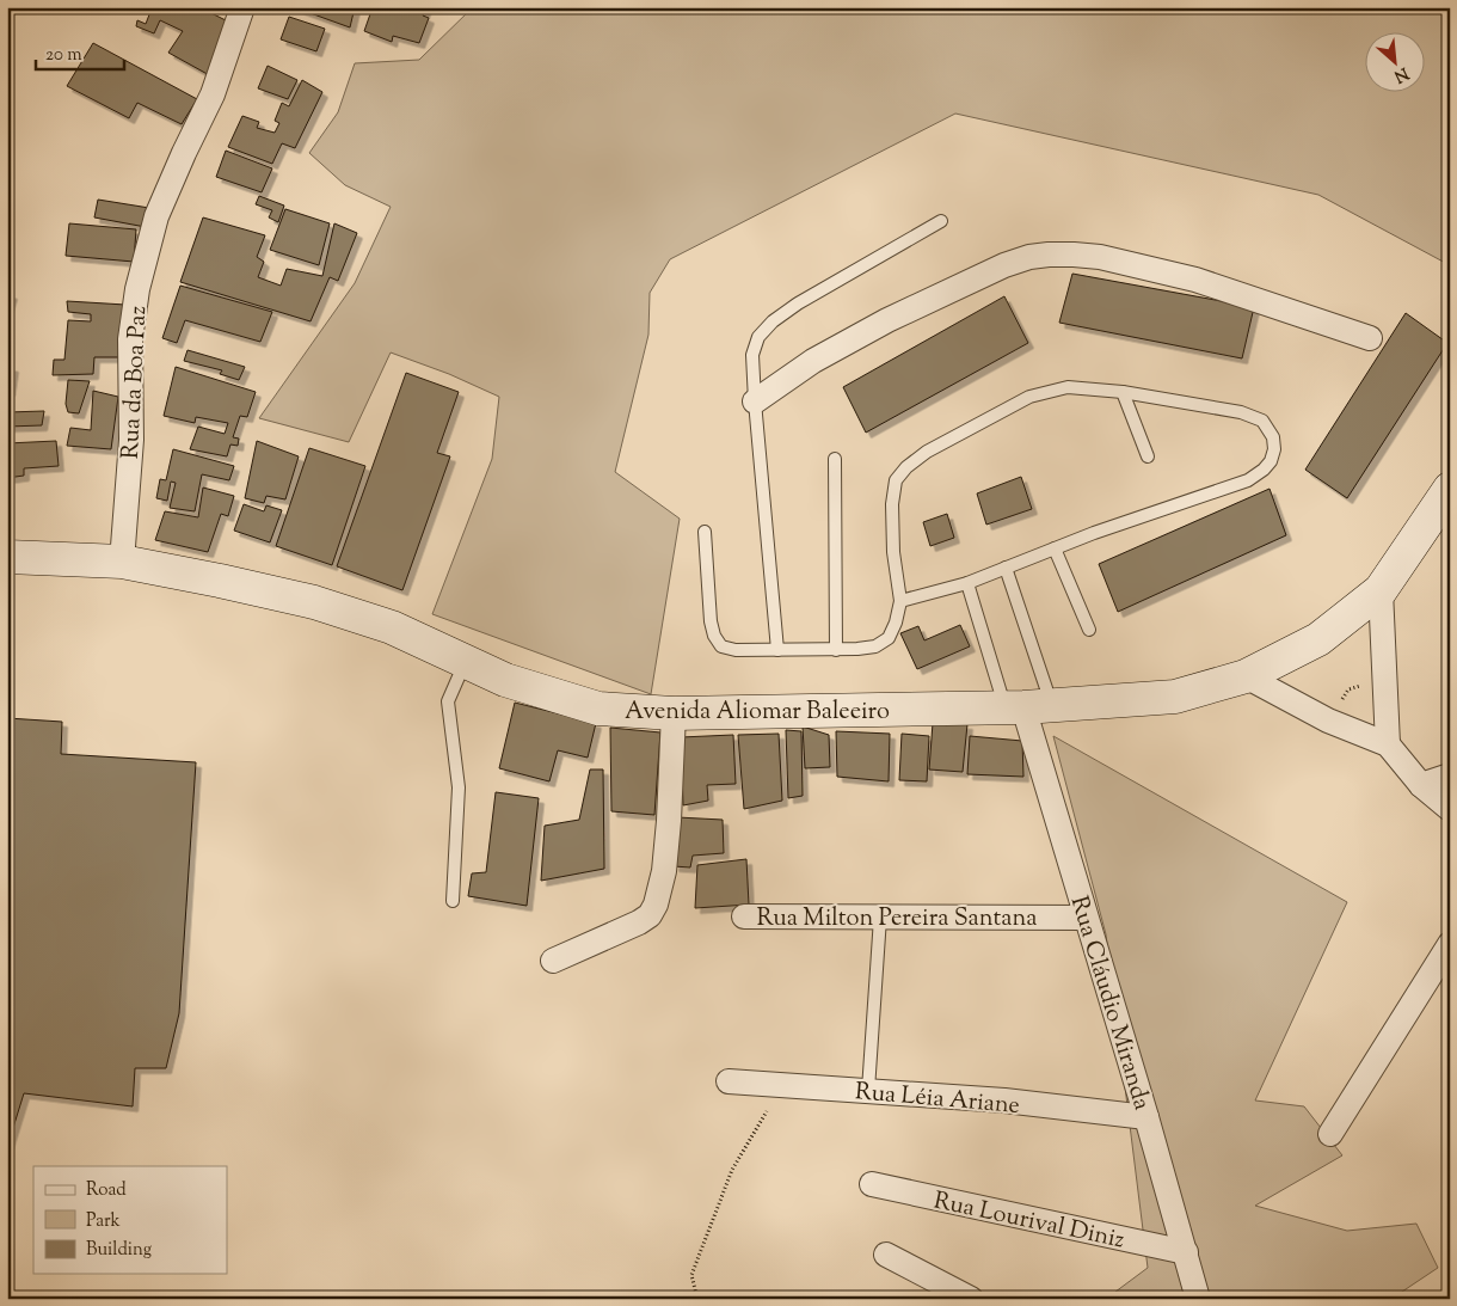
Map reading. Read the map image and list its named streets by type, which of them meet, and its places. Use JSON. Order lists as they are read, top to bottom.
{
  "streets": {
    "main road": ["Avenida Aliomar Baleeiro"],
    "street": [
      "Rua da Boa Paz",
      "Rua Milton Pereira Santana",
      "Rua Cláudio Miranda",
      "Rua Léia Ariane",
      "Rua Lourival Diniz"
    ]
  },
  "crossings": [
    ["Rua da Boa Paz", "Avenida Aliomar Baleeiro"],
    ["Avenida Aliomar Baleeiro", "Rua Cláudio Miranda"],
    ["Rua Milton Pereira Santana", "Rua Cláudio Miranda"],
    ["Rua Cláudio Miranda", "Rua Léia Ariane"],
    ["Rua Cláudio Miranda", "Rua Lourival Diniz"]
  ],
  "legend": ["Road", "Park", "Building"],
  "scale_bar": "20 m",
  "north": "bottom right"
}
